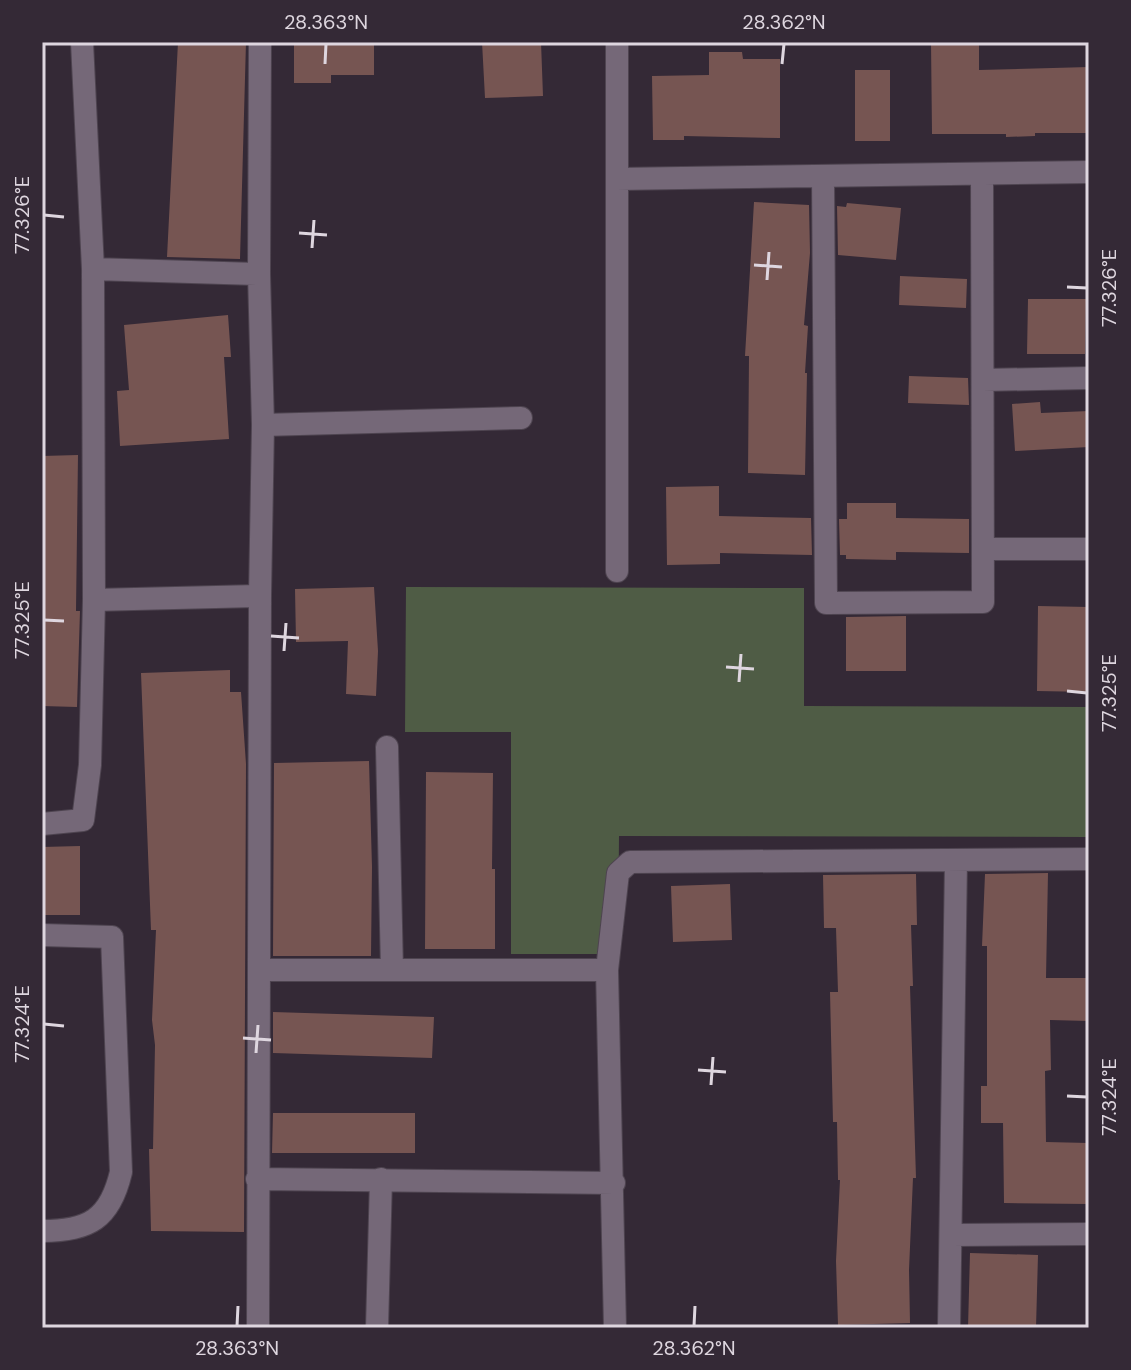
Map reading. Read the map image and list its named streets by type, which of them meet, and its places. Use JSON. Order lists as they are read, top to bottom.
{
  "coordinates": [
    "28.363°N",
    "28.362°N",
    "77.326°E",
    "77.325°E",
    "77.324°E"
  ]
}
